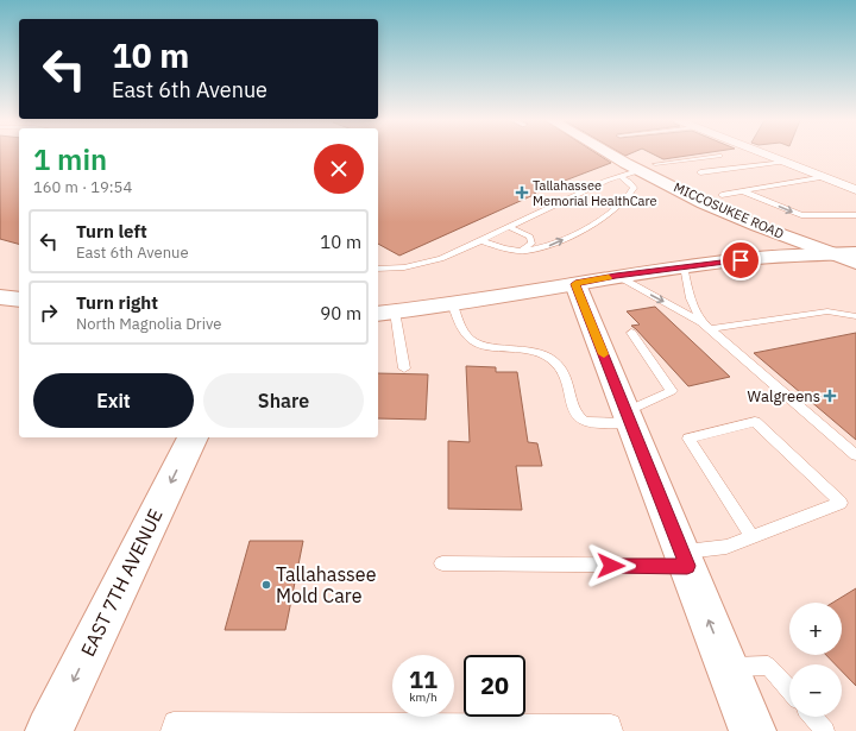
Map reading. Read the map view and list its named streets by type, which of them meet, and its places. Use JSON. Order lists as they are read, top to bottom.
{
  "streets": {
    "street": ["MICCOSUKEE ROAD", "EAST 7TH AVENUE"]
  },
  "one_way": ["EAST 7TH AVENUE"],
  "places": {
    "health": ["Tallahassee Memorial HealthCare", "Walgreens"],
    "other": ["Tallahassee Mold Care"]
  },
  "page": {
    "turn": ["10 m", "East 6th Avenue"],
    "heading": ["1 min", "160 m · 19:54"],
    "list": [
      {
        "name": "Turn left",
        "note": "East 6th Avenue",
        "value": "10 m"
      },
      {
        "name": "Turn right",
        "note": "North Magnolia Drive",
        "value": "90 m"
      }
    ],
    "buttons": ["Exit", "Share"],
    "map_buttons": ["+", "−"],
    "speed": "11 km/h",
    "limit": "20"
  }
}
